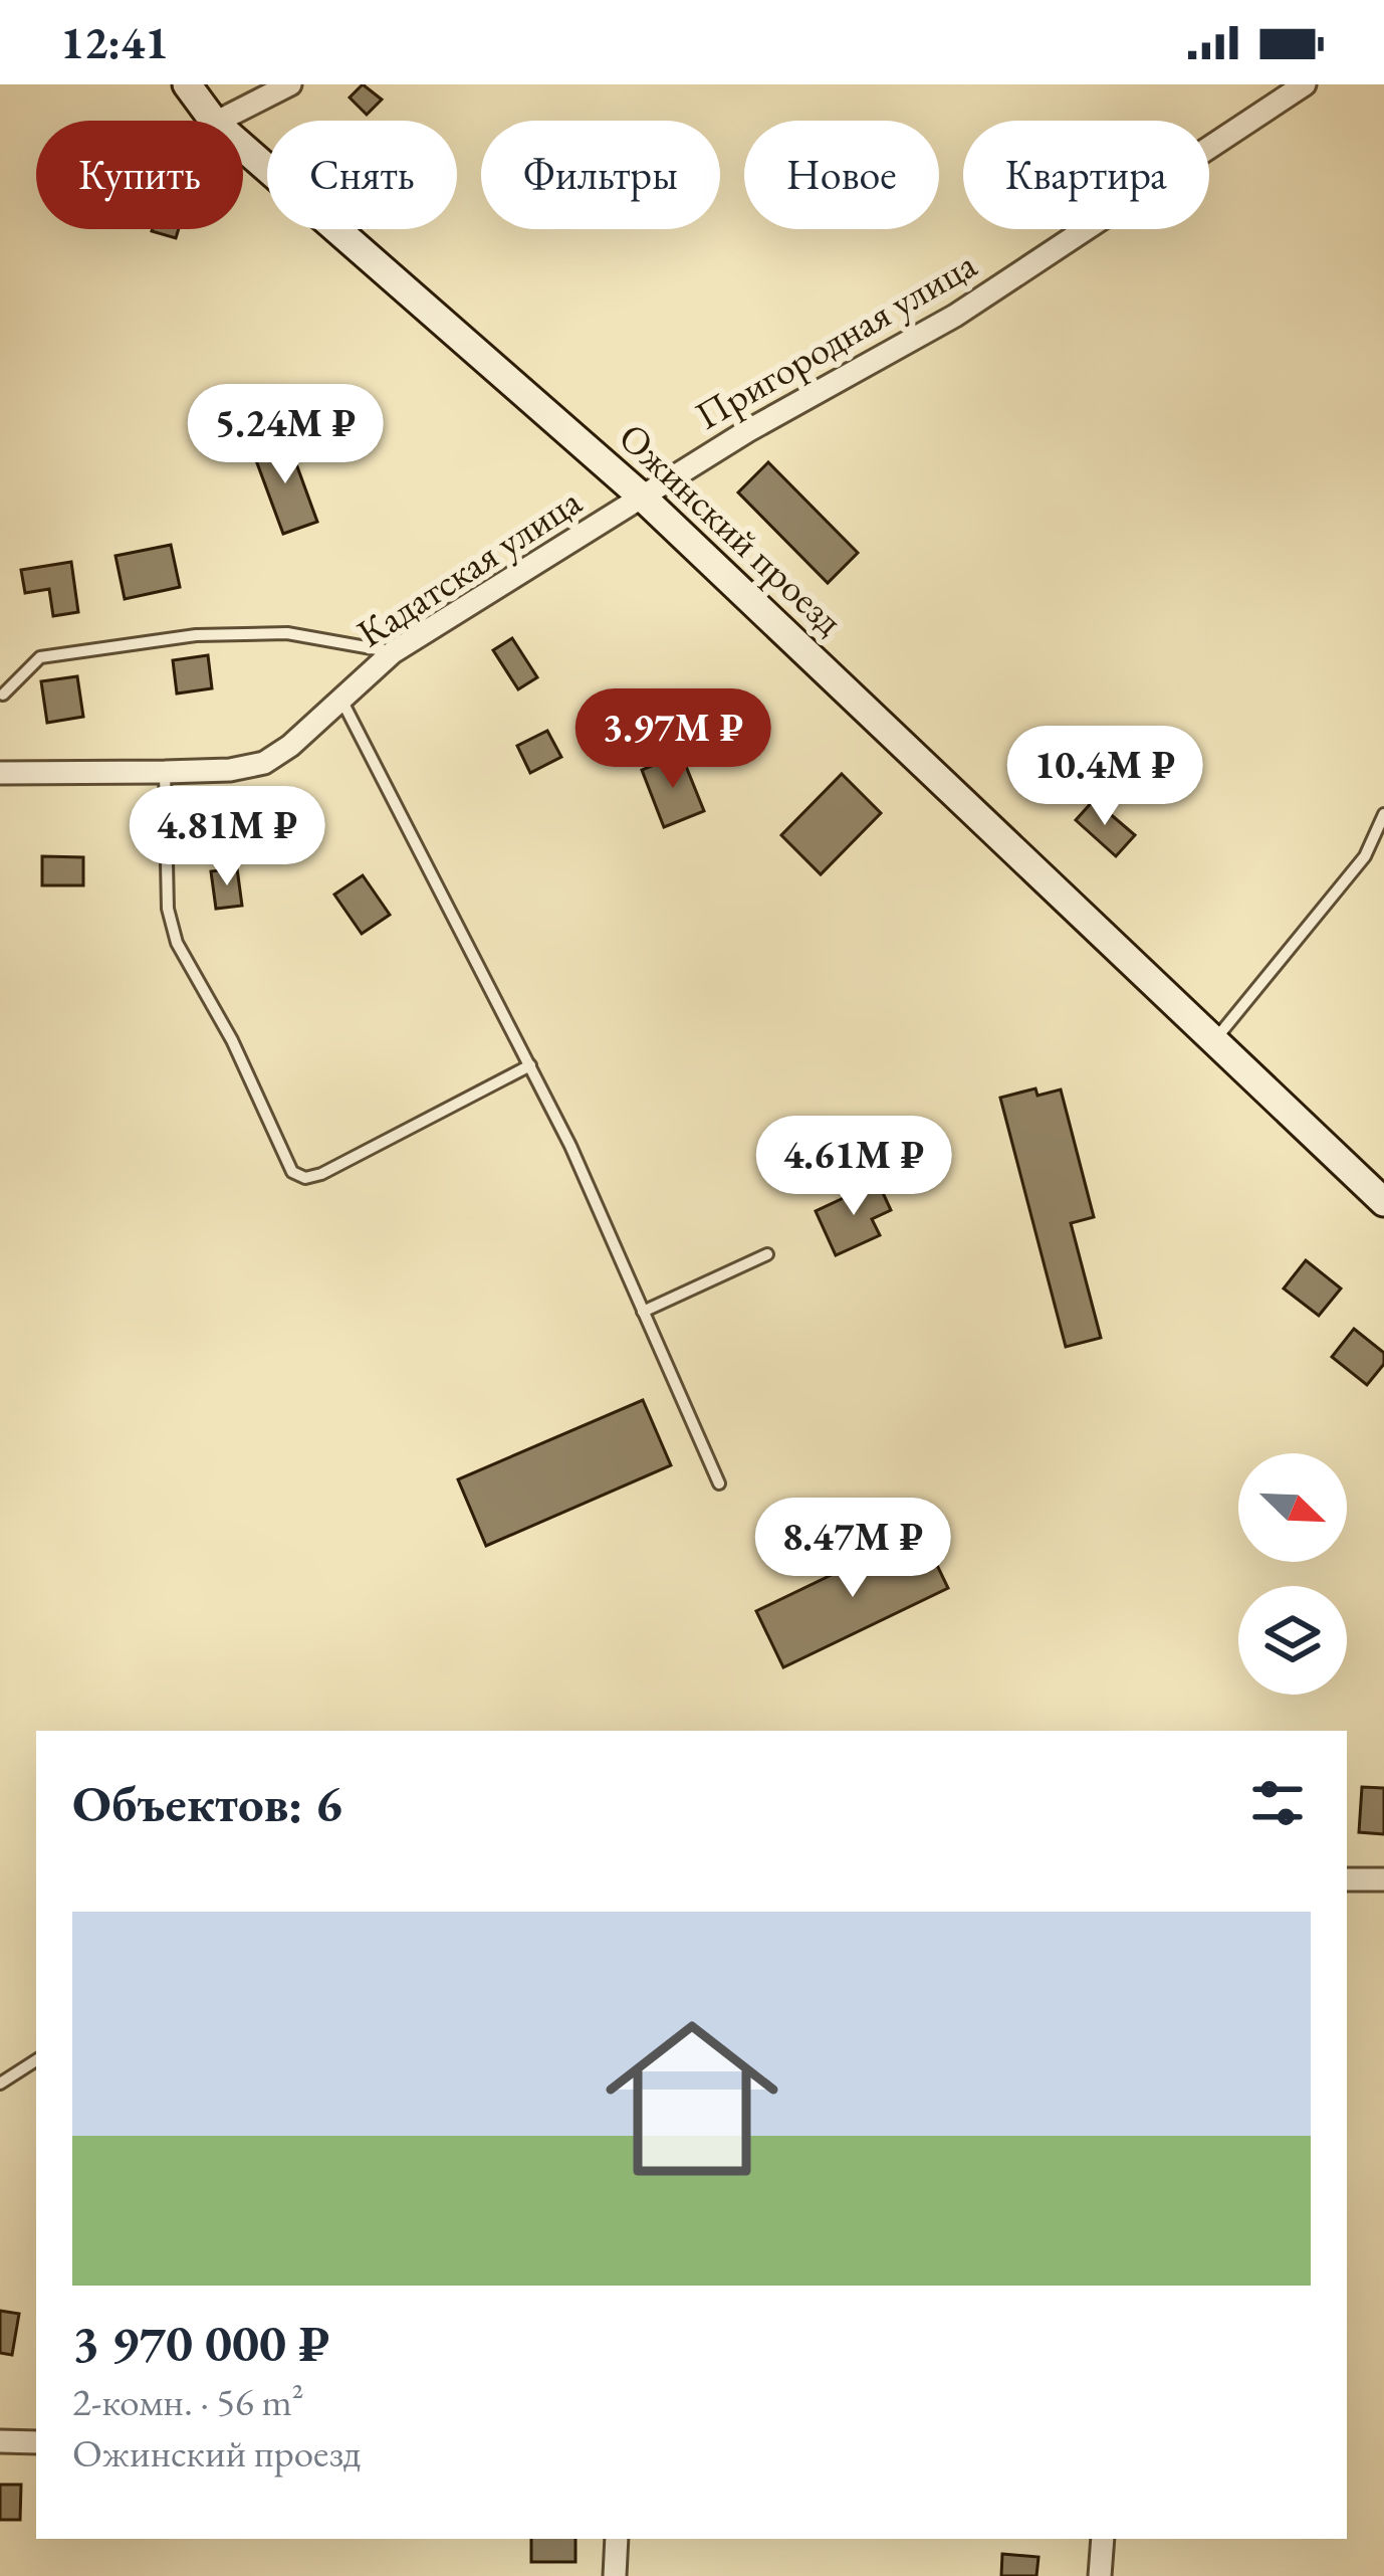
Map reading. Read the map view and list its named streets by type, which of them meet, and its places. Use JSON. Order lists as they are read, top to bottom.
{
  "streets": {
    "main road": ["Ожинский проезд"],
    "street": ["Пригородная улица", "Кадатская улица"]
  },
  "crossings": [
    ["Пригородная улица", "Ожинский проезд"],
    ["Пригородная улица", "Кадатская улица"],
    ["Ожинский проезд", "Кадатская улица"]
  ],
  "north": "bottom right",
  "page": {
    "status": "12:41",
    "chip": [
      "Купить",
      "Снять",
      "Фильтры",
      "Новое",
      "Квартира"
    ],
    "price": [
      "5.24M ₽",
      "3.97M ₽",
      "10.4M ₽",
      "4.81M ₽",
      "4.61M ₽",
      "8.47M ₽"
    ],
    "heading": "Объектов: 6",
    "list": [
      {
        "name": "3 970 000 ₽",
        "note": "2-комн. · 56 m² · Ожинский проезд"
      }
    ]
  }
}
